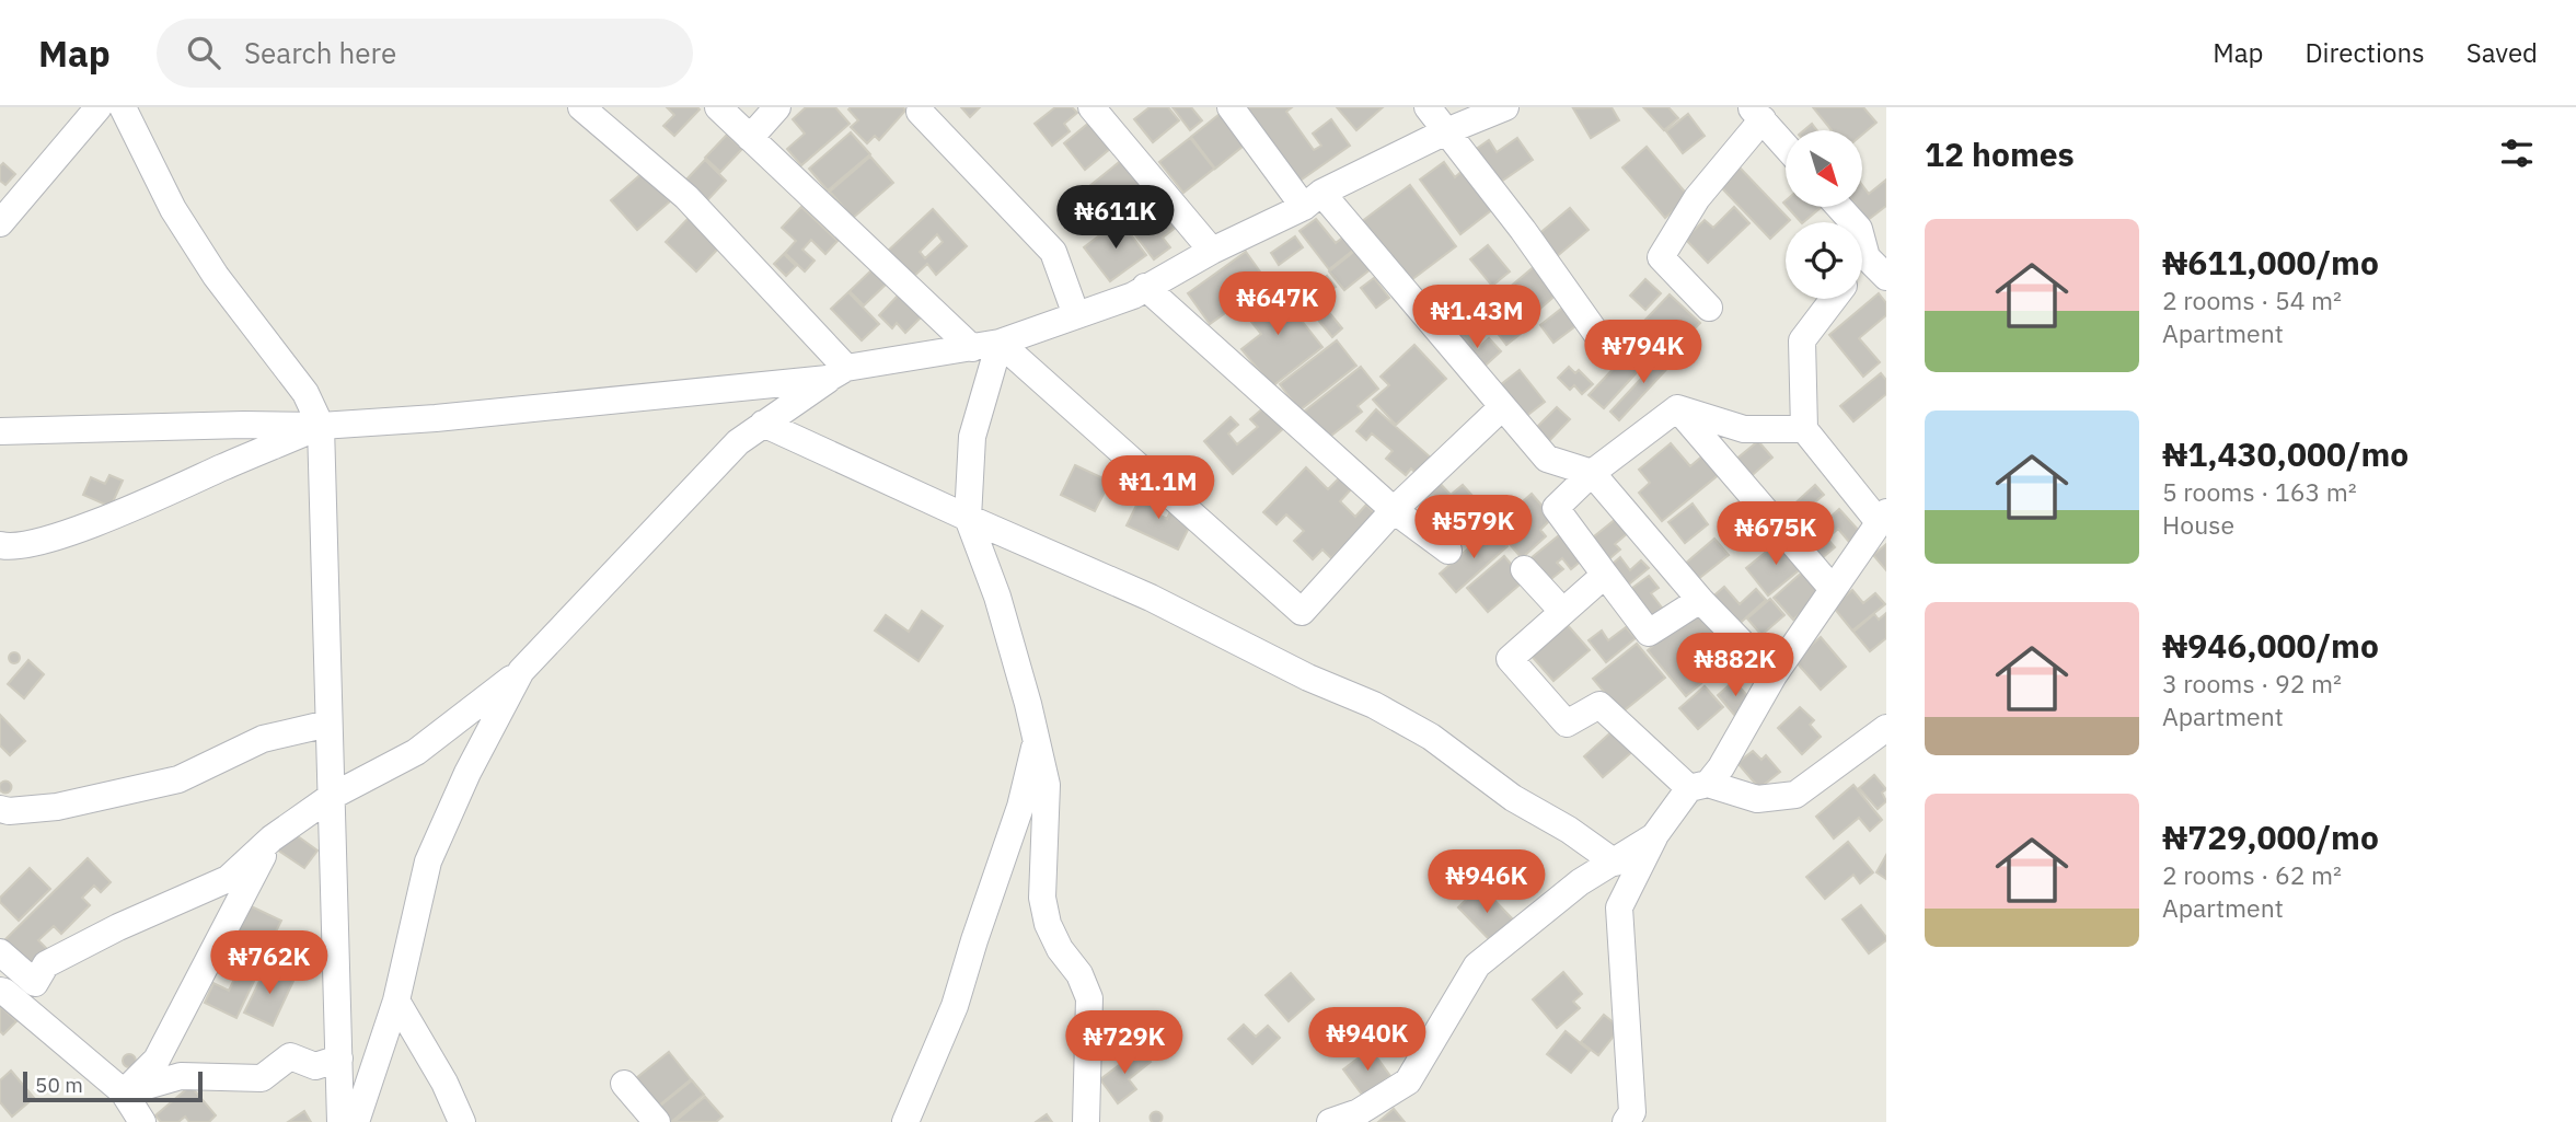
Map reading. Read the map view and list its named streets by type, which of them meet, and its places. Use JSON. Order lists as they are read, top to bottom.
{
  "scale_bar": "50 m",
  "north": "bottom right",
  "page": {
    "header": "Map",
    "search": "Search here",
    "nav": ["Map", "Directions", "Saved"],
    "heading": "12 homes",
    "price": [
      "₦611K",
      "₦647K",
      "₦1.43M",
      "₦794K",
      "₦1.1M",
      "₦579K",
      "₦675K",
      "₦882K",
      "₦946K",
      "₦762K",
      "₦940K",
      "₦729K"
    ],
    "list": [
      {
        "name": "₦611,000/mo",
        "note": "2 rooms · 54 m² · Apartment"
      },
      {
        "name": "₦1,430,000/mo",
        "note": "5 rooms · 163 m² · House"
      },
      {
        "name": "₦946,000/mo",
        "note": "3 rooms · 92 m² · Apartment"
      },
      {
        "name": "₦729,000/mo",
        "note": "2 rooms · 62 m² · Apartment"
      }
    ],
    "scale": "50 m"
  }
}
